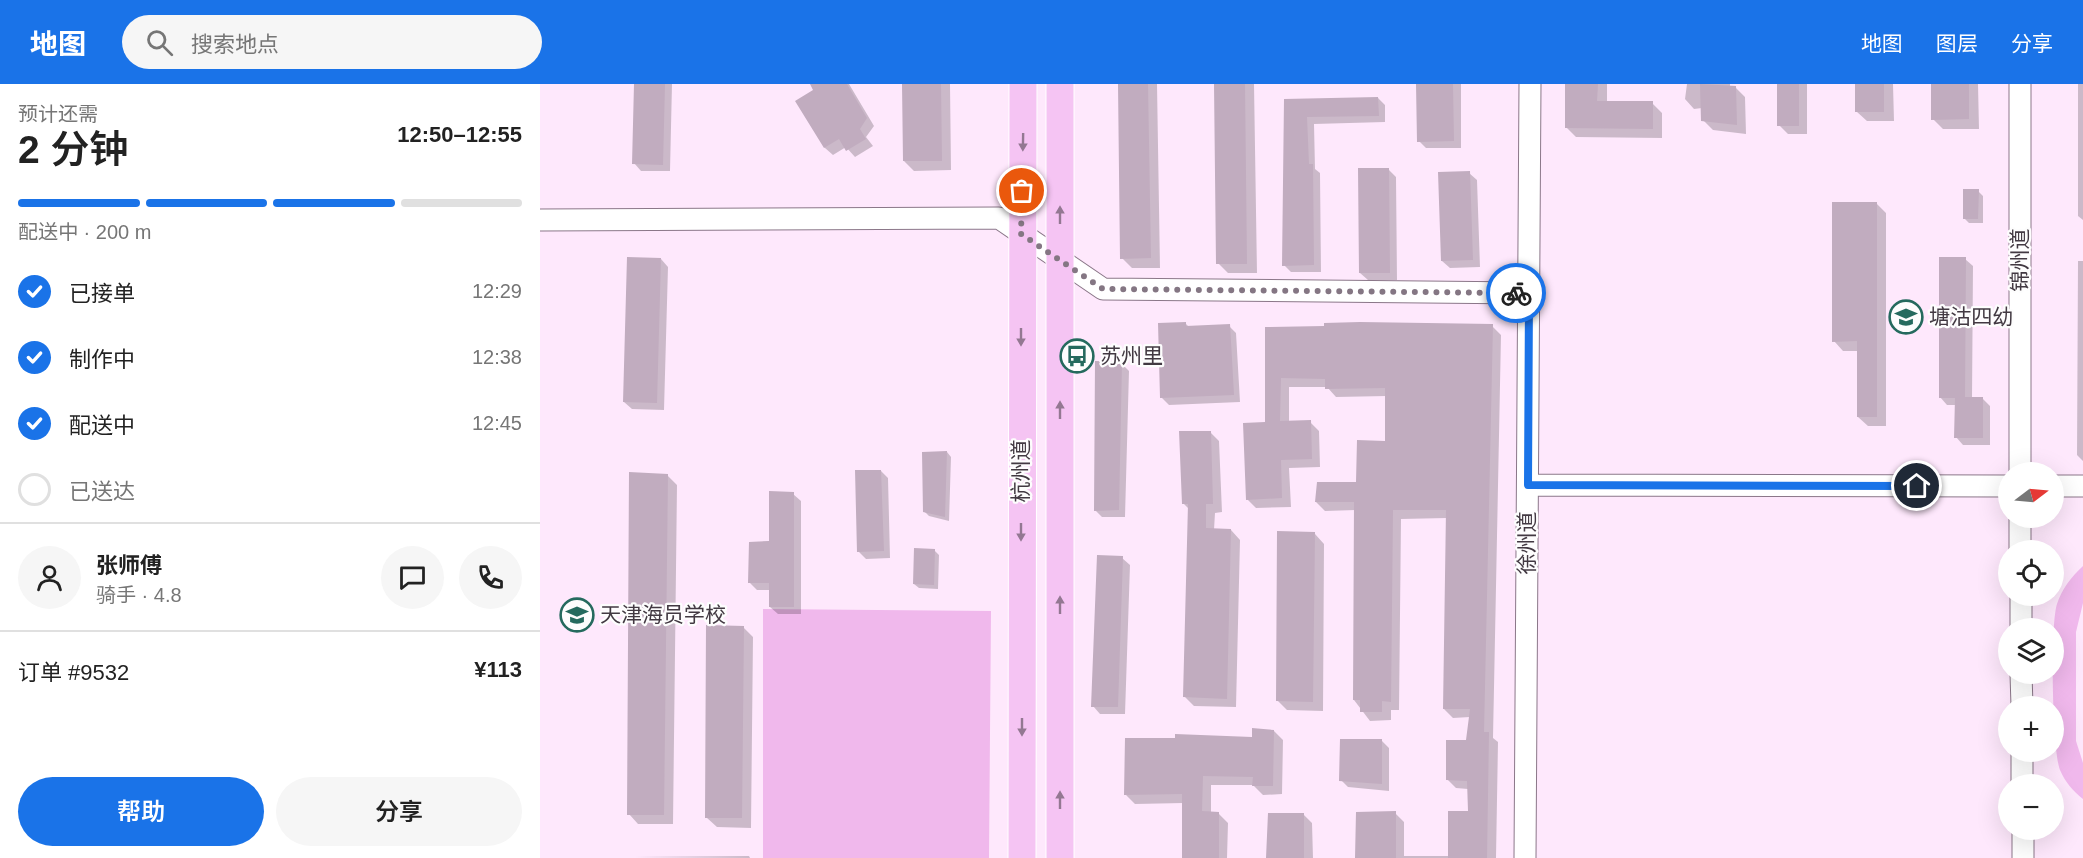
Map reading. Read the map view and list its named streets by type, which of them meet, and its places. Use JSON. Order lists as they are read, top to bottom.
{
  "streets": {
    "main road": ["杭州道"],
    "street": ["锦州道", "徐州道"]
  },
  "places": {
    "school or university": ["塘沽四幼", "天津海员学校"],
    "bus stop": ["苏州里"]
  },
  "north": "right",
  "page": {
    "header": "地图",
    "search": "搜索地点",
    "nav": ["地图", "图层", "分享"],
    "heading": ["2 分钟", "预计还需", "12:50–12:55"],
    "panel": [
      "张师傅",
      "骑手 · 4.8",
      "订单 #9532",
      "¥113"
    ],
    "bar": "配送中 · 200 m",
    "list": [
      ["已接单", "12:29"],
      ["制作中", "12:38"],
      ["配送中", "12:45"],
      "已送达"
    ],
    "map_buttons": ["+", "−"],
    "buttons": ["帮助", "分享"]
  }
}
